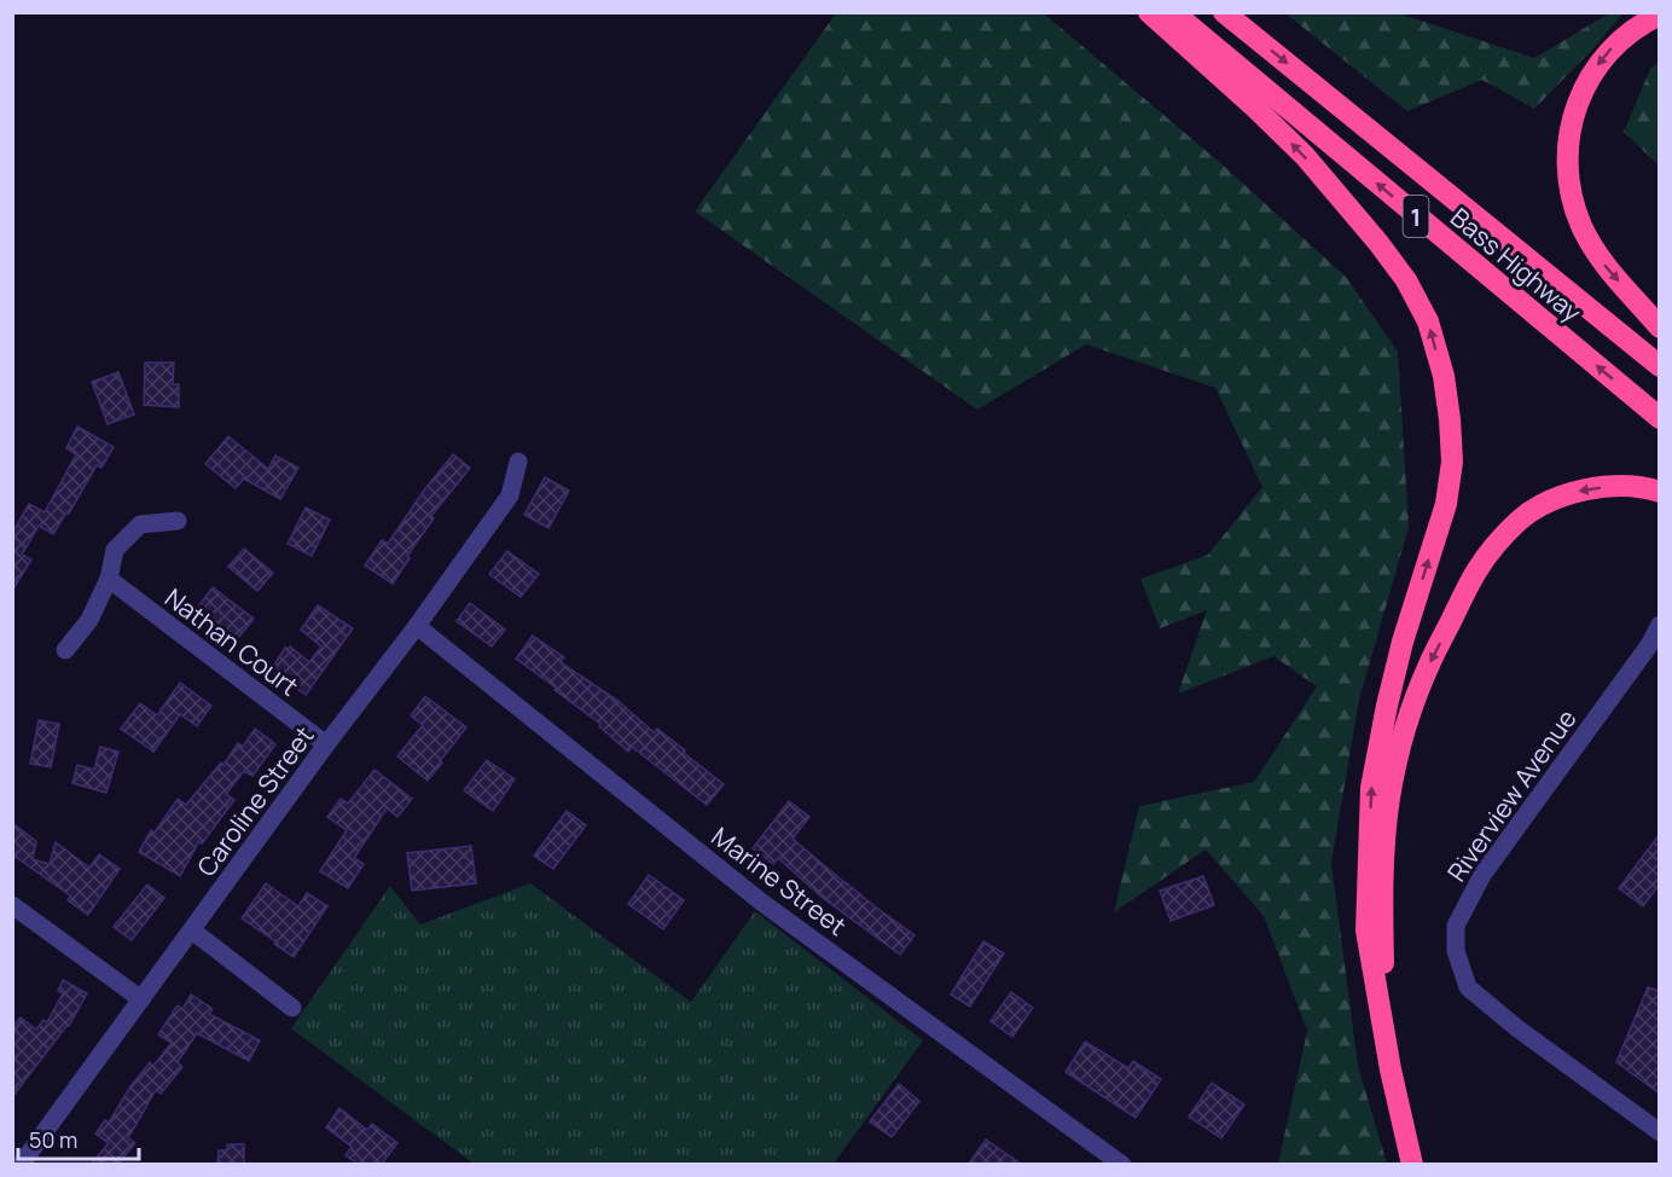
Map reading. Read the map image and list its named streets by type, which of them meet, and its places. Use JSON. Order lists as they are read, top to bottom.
{
  "streets": {
    "highway": ["1", "Bass Highway"],
    "street": [
      "Nathan Court",
      "Riverview Avenue",
      "Caroline Street",
      "Marine Street"
    ]
  },
  "crossings": [
    ["Nathan Court", "Caroline Street"],
    ["Caroline Street", "Marine Street"]
  ],
  "scale_bar": "50 m"
}
